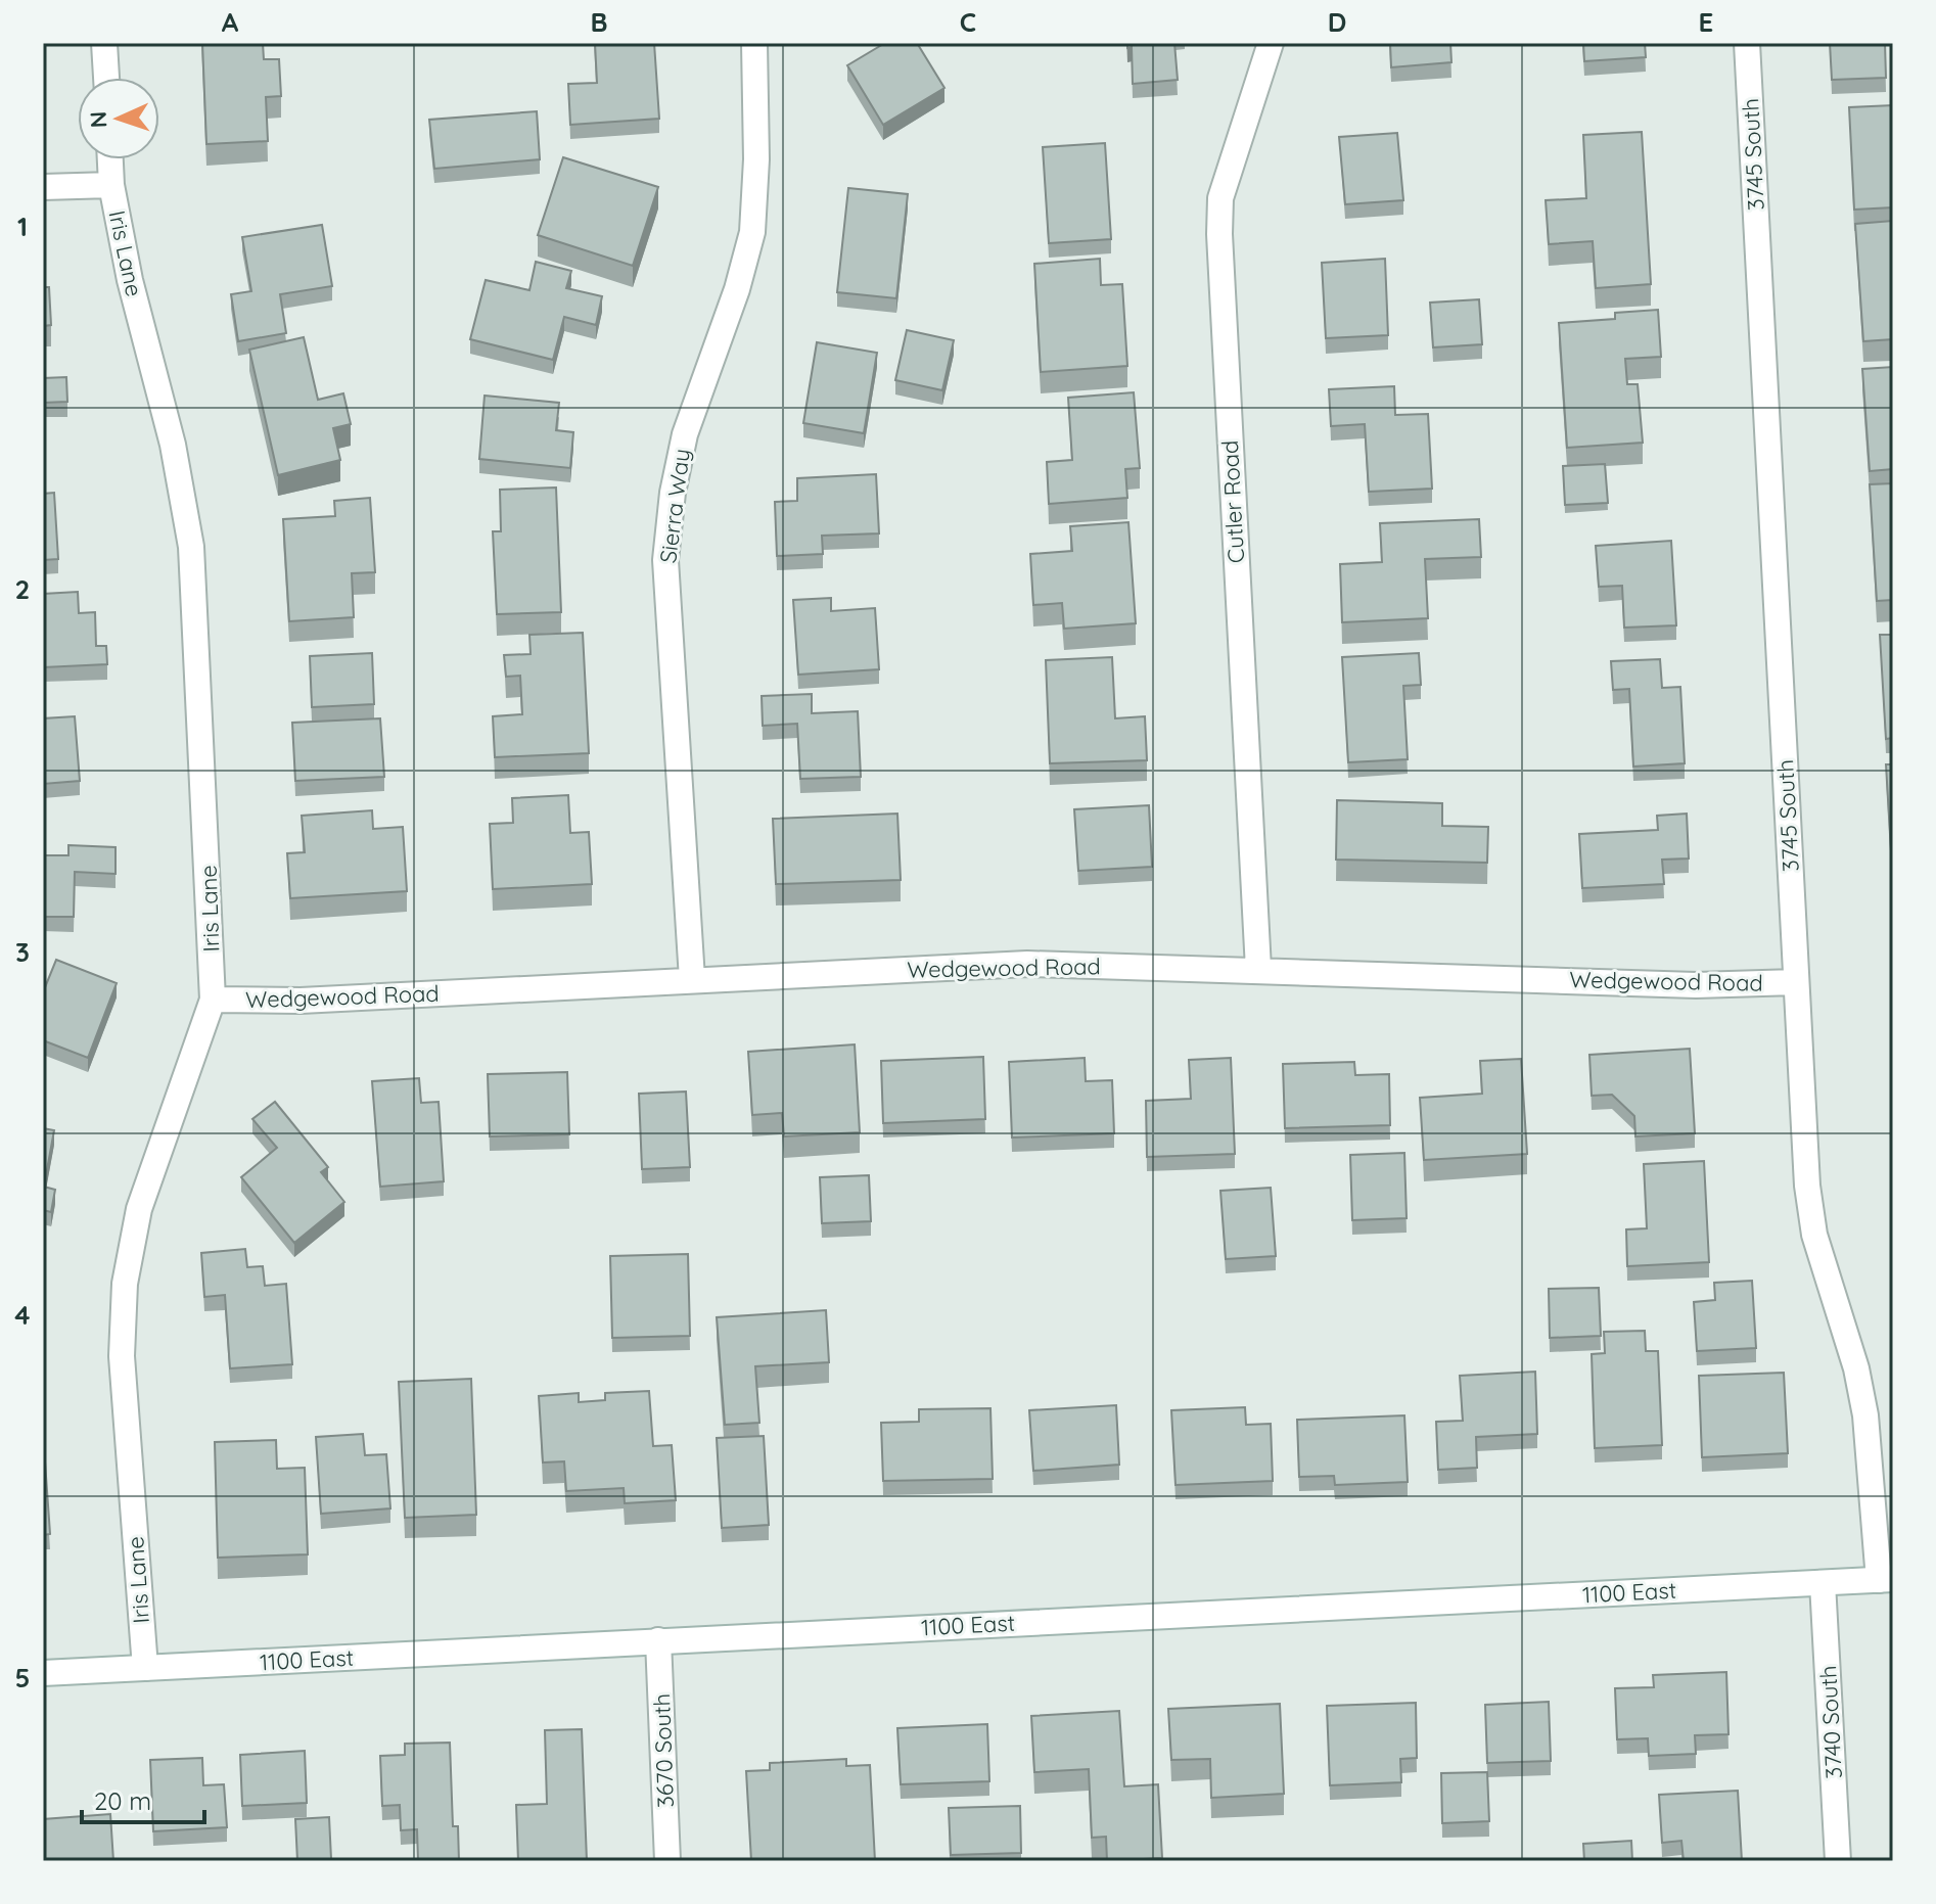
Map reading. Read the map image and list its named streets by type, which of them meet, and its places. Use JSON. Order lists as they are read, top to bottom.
{
  "streets": {
    "street": [
      "3745 South",
      "Iris Lane",
      "Cutler Road",
      "Sierra Way",
      "Wedgewood Road",
      "1100 East",
      "3740 South",
      "3670 South"
    ]
  },
  "crossings": [
    ["3745 South", "Wedgewood Road"],
    ["3745 South", "1100 East"],
    ["Iris Lane", "Wedgewood Road"],
    ["Iris Lane", "1100 East"],
    ["Cutler Road", "Wedgewood Road"],
    ["Sierra Way", "Wedgewood Road"],
    ["1100 East", "3740 South"],
    ["1100 East", "3670 South"]
  ],
  "scale_bar": "20 m",
  "north": "left",
  "grid": {
    "columns": [
      "A",
      "B",
      "C",
      "D",
      "E"
    ],
    "rows": [
      "1",
      "2",
      "3",
      "4",
      "5"
    ]
  }
}
